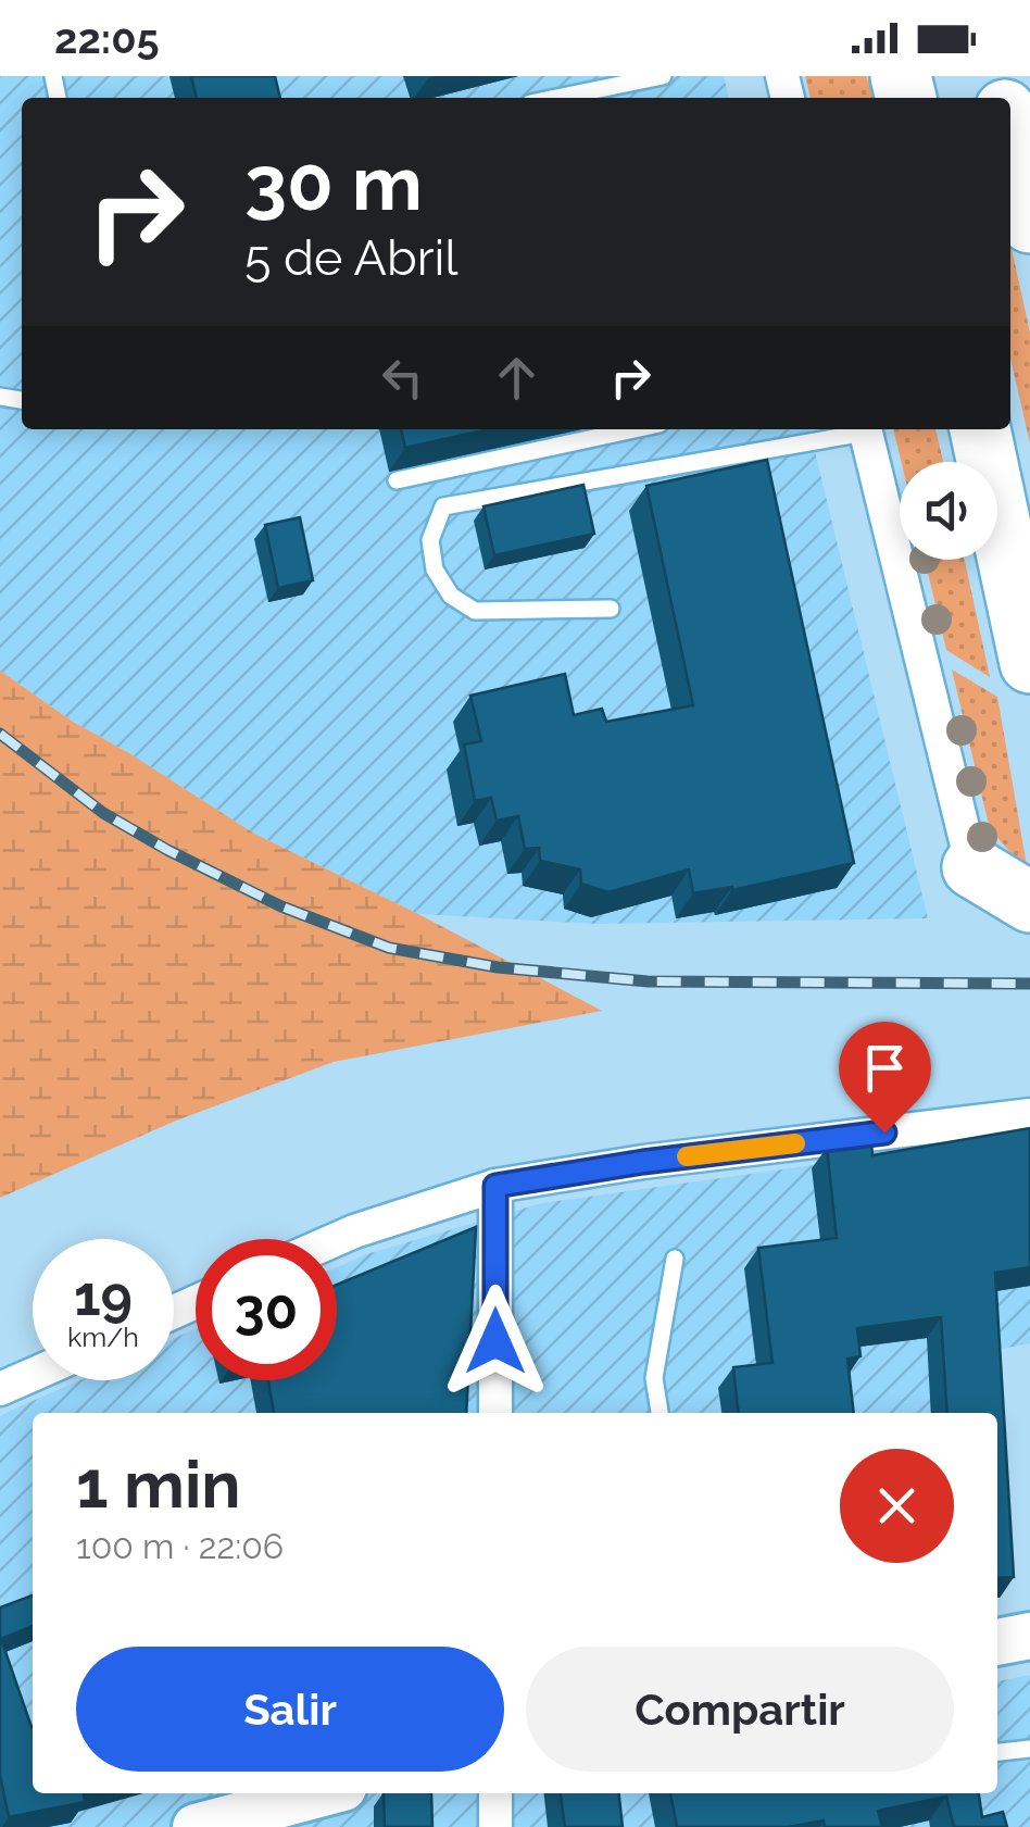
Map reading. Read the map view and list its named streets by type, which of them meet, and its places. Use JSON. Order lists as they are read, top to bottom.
{
  "page": {
    "status": "22:05",
    "turn": ["30 m", "5 de Abril"],
    "speed": "19 km/h",
    "limit": "30",
    "heading": ["1 min", "100 m · 22:06"],
    "buttons": ["Salir", "Compartir"]
  }
}
